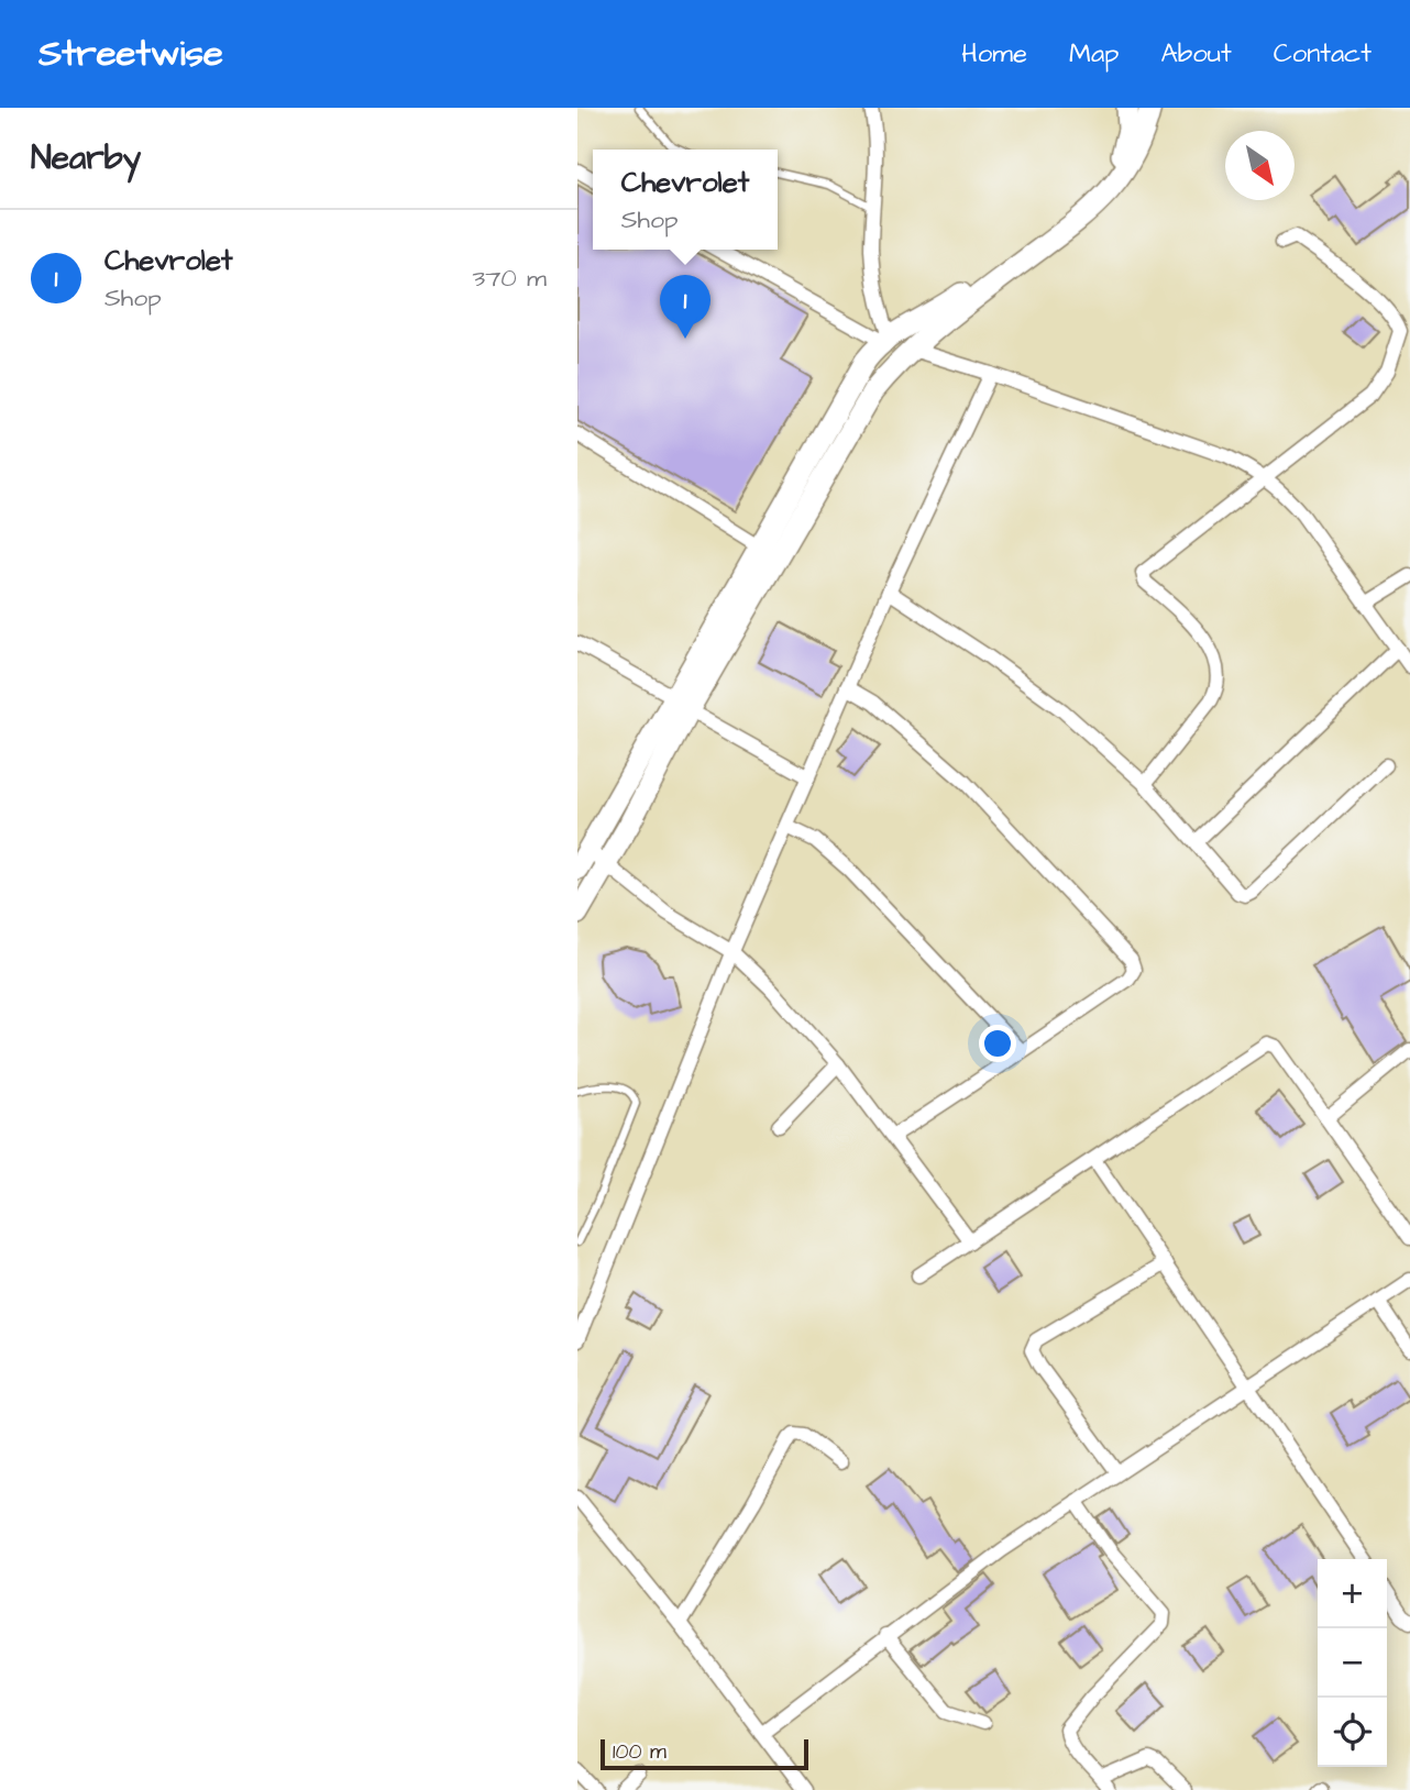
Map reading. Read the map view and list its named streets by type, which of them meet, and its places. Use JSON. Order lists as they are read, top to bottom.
{
  "scale_bar": "100 m",
  "north": "bottom right",
  "page": {
    "header": "Streetwise",
    "nav": [
      "Home",
      "Map",
      "About",
      "Contact"
    ],
    "heading": "Nearby",
    "popup": ["Chevrolet", "Shop"],
    "list": [
      {
        "mark": "1",
        "name": "Chevrolet",
        "note": "Shop",
        "value": "370 m"
      }
    ],
    "pins": "1",
    "map_buttons": ["+", "−"],
    "scale": "100 m"
  }
}
